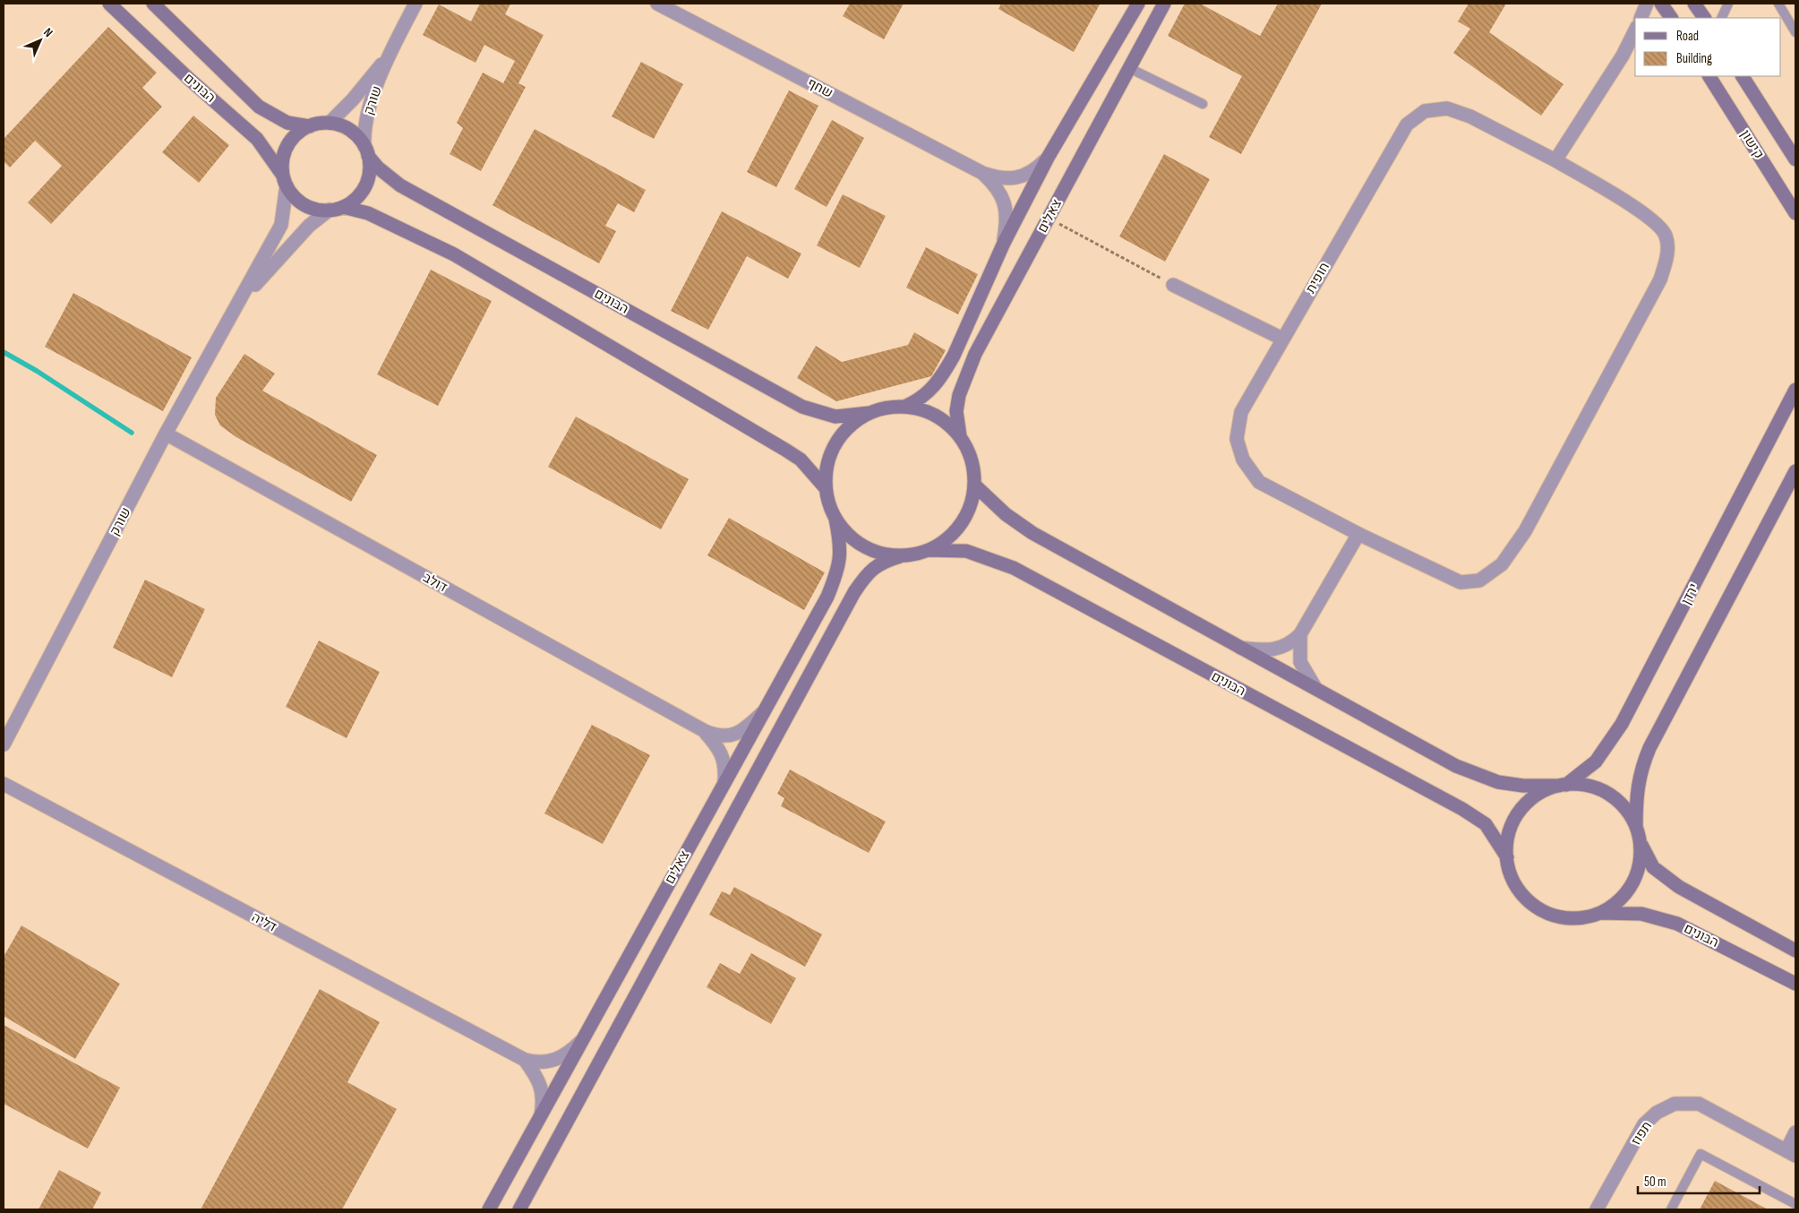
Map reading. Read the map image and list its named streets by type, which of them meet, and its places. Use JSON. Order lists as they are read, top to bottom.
{
  "streets": {
    "street": [
      "הבונים",
      "שחף",
      "שורק",
      "קישון",
      "צאלים",
      "חופית",
      "דולב",
      "ירדן",
      "דליה",
      "תפוז"
    ]
  },
  "crossings": [
    ["הבונים", "שורק"],
    ["הבונים", "צאלים"],
    ["הבונים", "ירדן"],
    ["שורק", "דולב"],
    ["צאלים", "דולב"],
    ["צאלים", "דליה"]
  ],
  "legend": ["Road", "Building"],
  "scale_bar": "50 m",
  "north": "top right"
}
